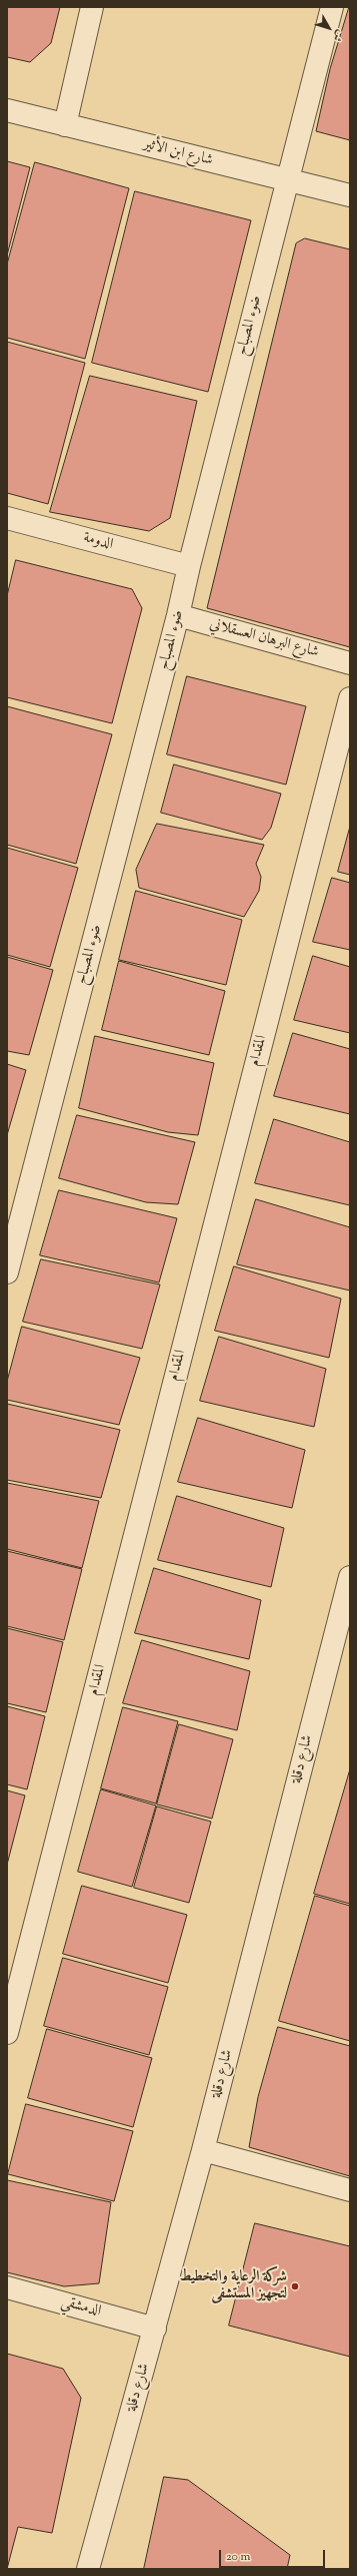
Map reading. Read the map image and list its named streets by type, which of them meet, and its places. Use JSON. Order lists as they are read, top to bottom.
{
  "streets": {
    "street": [
      "شارع ابن الأثير",
      "ضوء المصباح",
      "الدومة",
      "شارع البرهان العسقلاني",
      "المقدام",
      "شارع دقلة",
      "الدمشقي"
    ]
  },
  "crossings": [
    ["شارع ابن الأثير", "ضوء المصباح"],
    ["ضوء المصباح", "الدومة"],
    ["ضوء المصباح", "شارع البرهان العسقلاني"],
    ["شارع دقلة", "الدمشقي"]
  ],
  "places": ["شركة الرعاية والتخطيط لتجهيز المستشفى"],
  "scale_bar": "20 m",
  "north": "bottom right"
}
